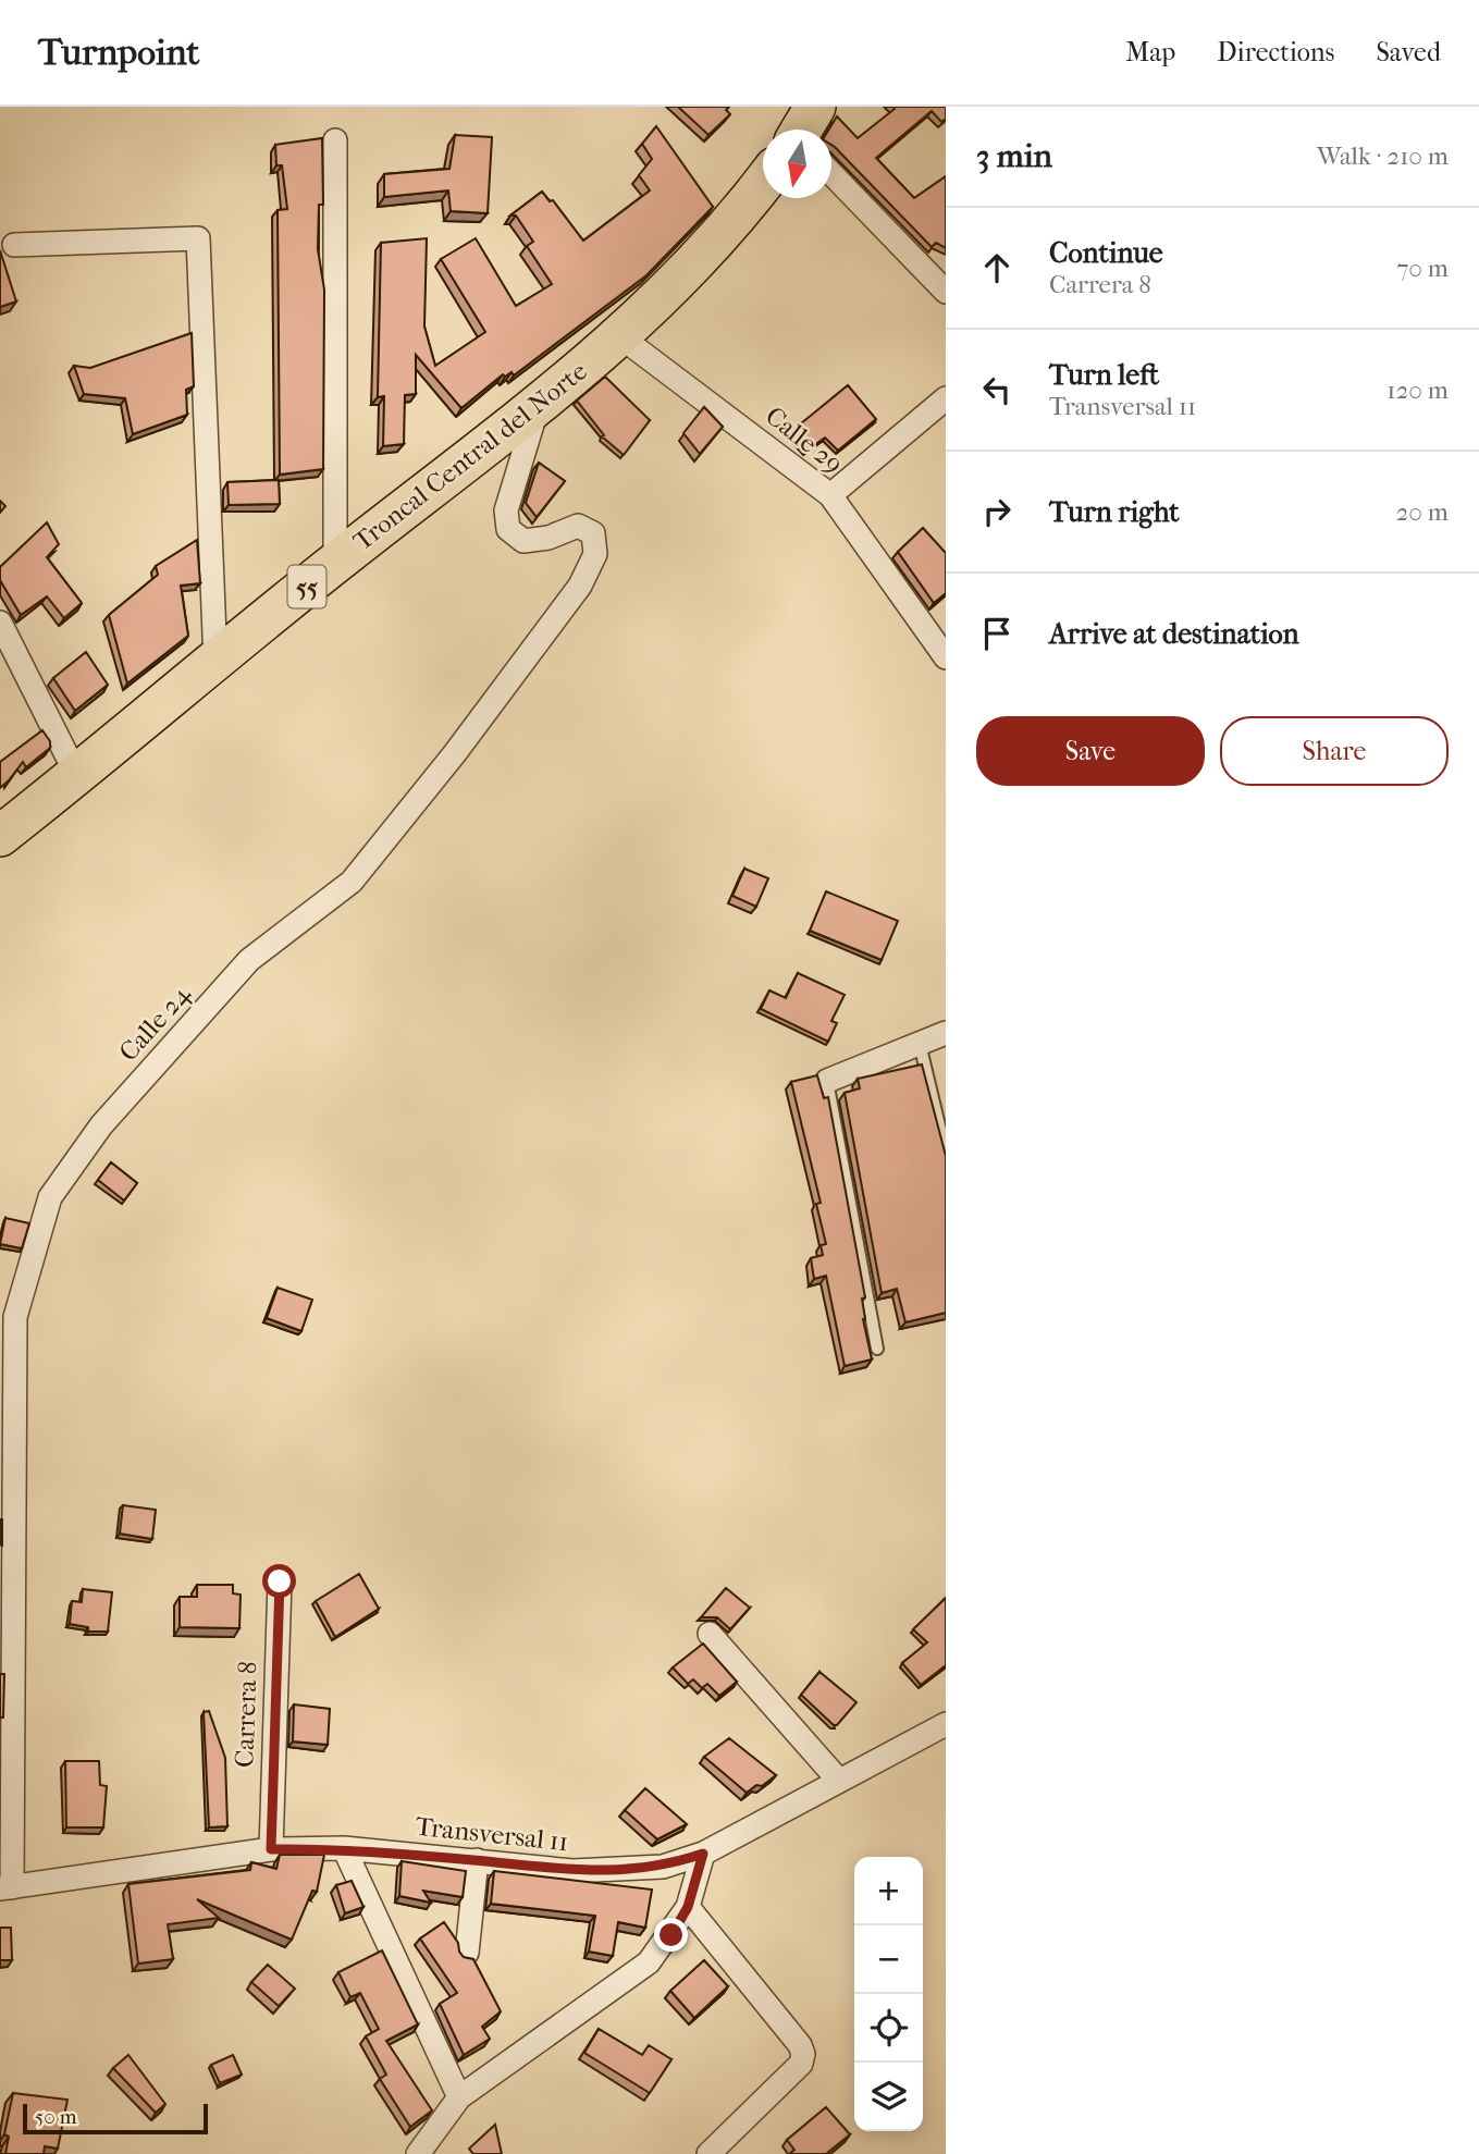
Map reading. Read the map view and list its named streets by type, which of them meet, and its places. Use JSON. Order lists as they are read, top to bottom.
{
  "streets": {
    "highway": ["Troncal Central del Norte", "55"],
    "street": [
      "Calle 29",
      "Calle 24",
      "Carrera 8",
      "Transversal 11"
    ]
  },
  "crossings": [
    ["Calle 29", "Troncal Central del Norte"],
    ["Troncal Central del Norte", "Calle 24"],
    ["Calle 24", "Transversal 11"],
    ["Carrera 8", "Transversal 11"]
  ],
  "scale_bar": "50 m",
  "north": "bottom",
  "page": {
    "header": "Turnpoint",
    "nav": ["Map", "Directions", "Saved"],
    "heading": ["3 min", "Walk · 210 m"],
    "list": [
      ["Continue", "Carrera 8", "70 m"],
      ["Turn left", "Transversal 11", "120 m"],
      ["Turn right", "20 m"],
      "Arrive at destination"
    ],
    "buttons": ["Save", "Share"],
    "map_buttons": ["+", "−"],
    "scale": "50 m"
  }
}
